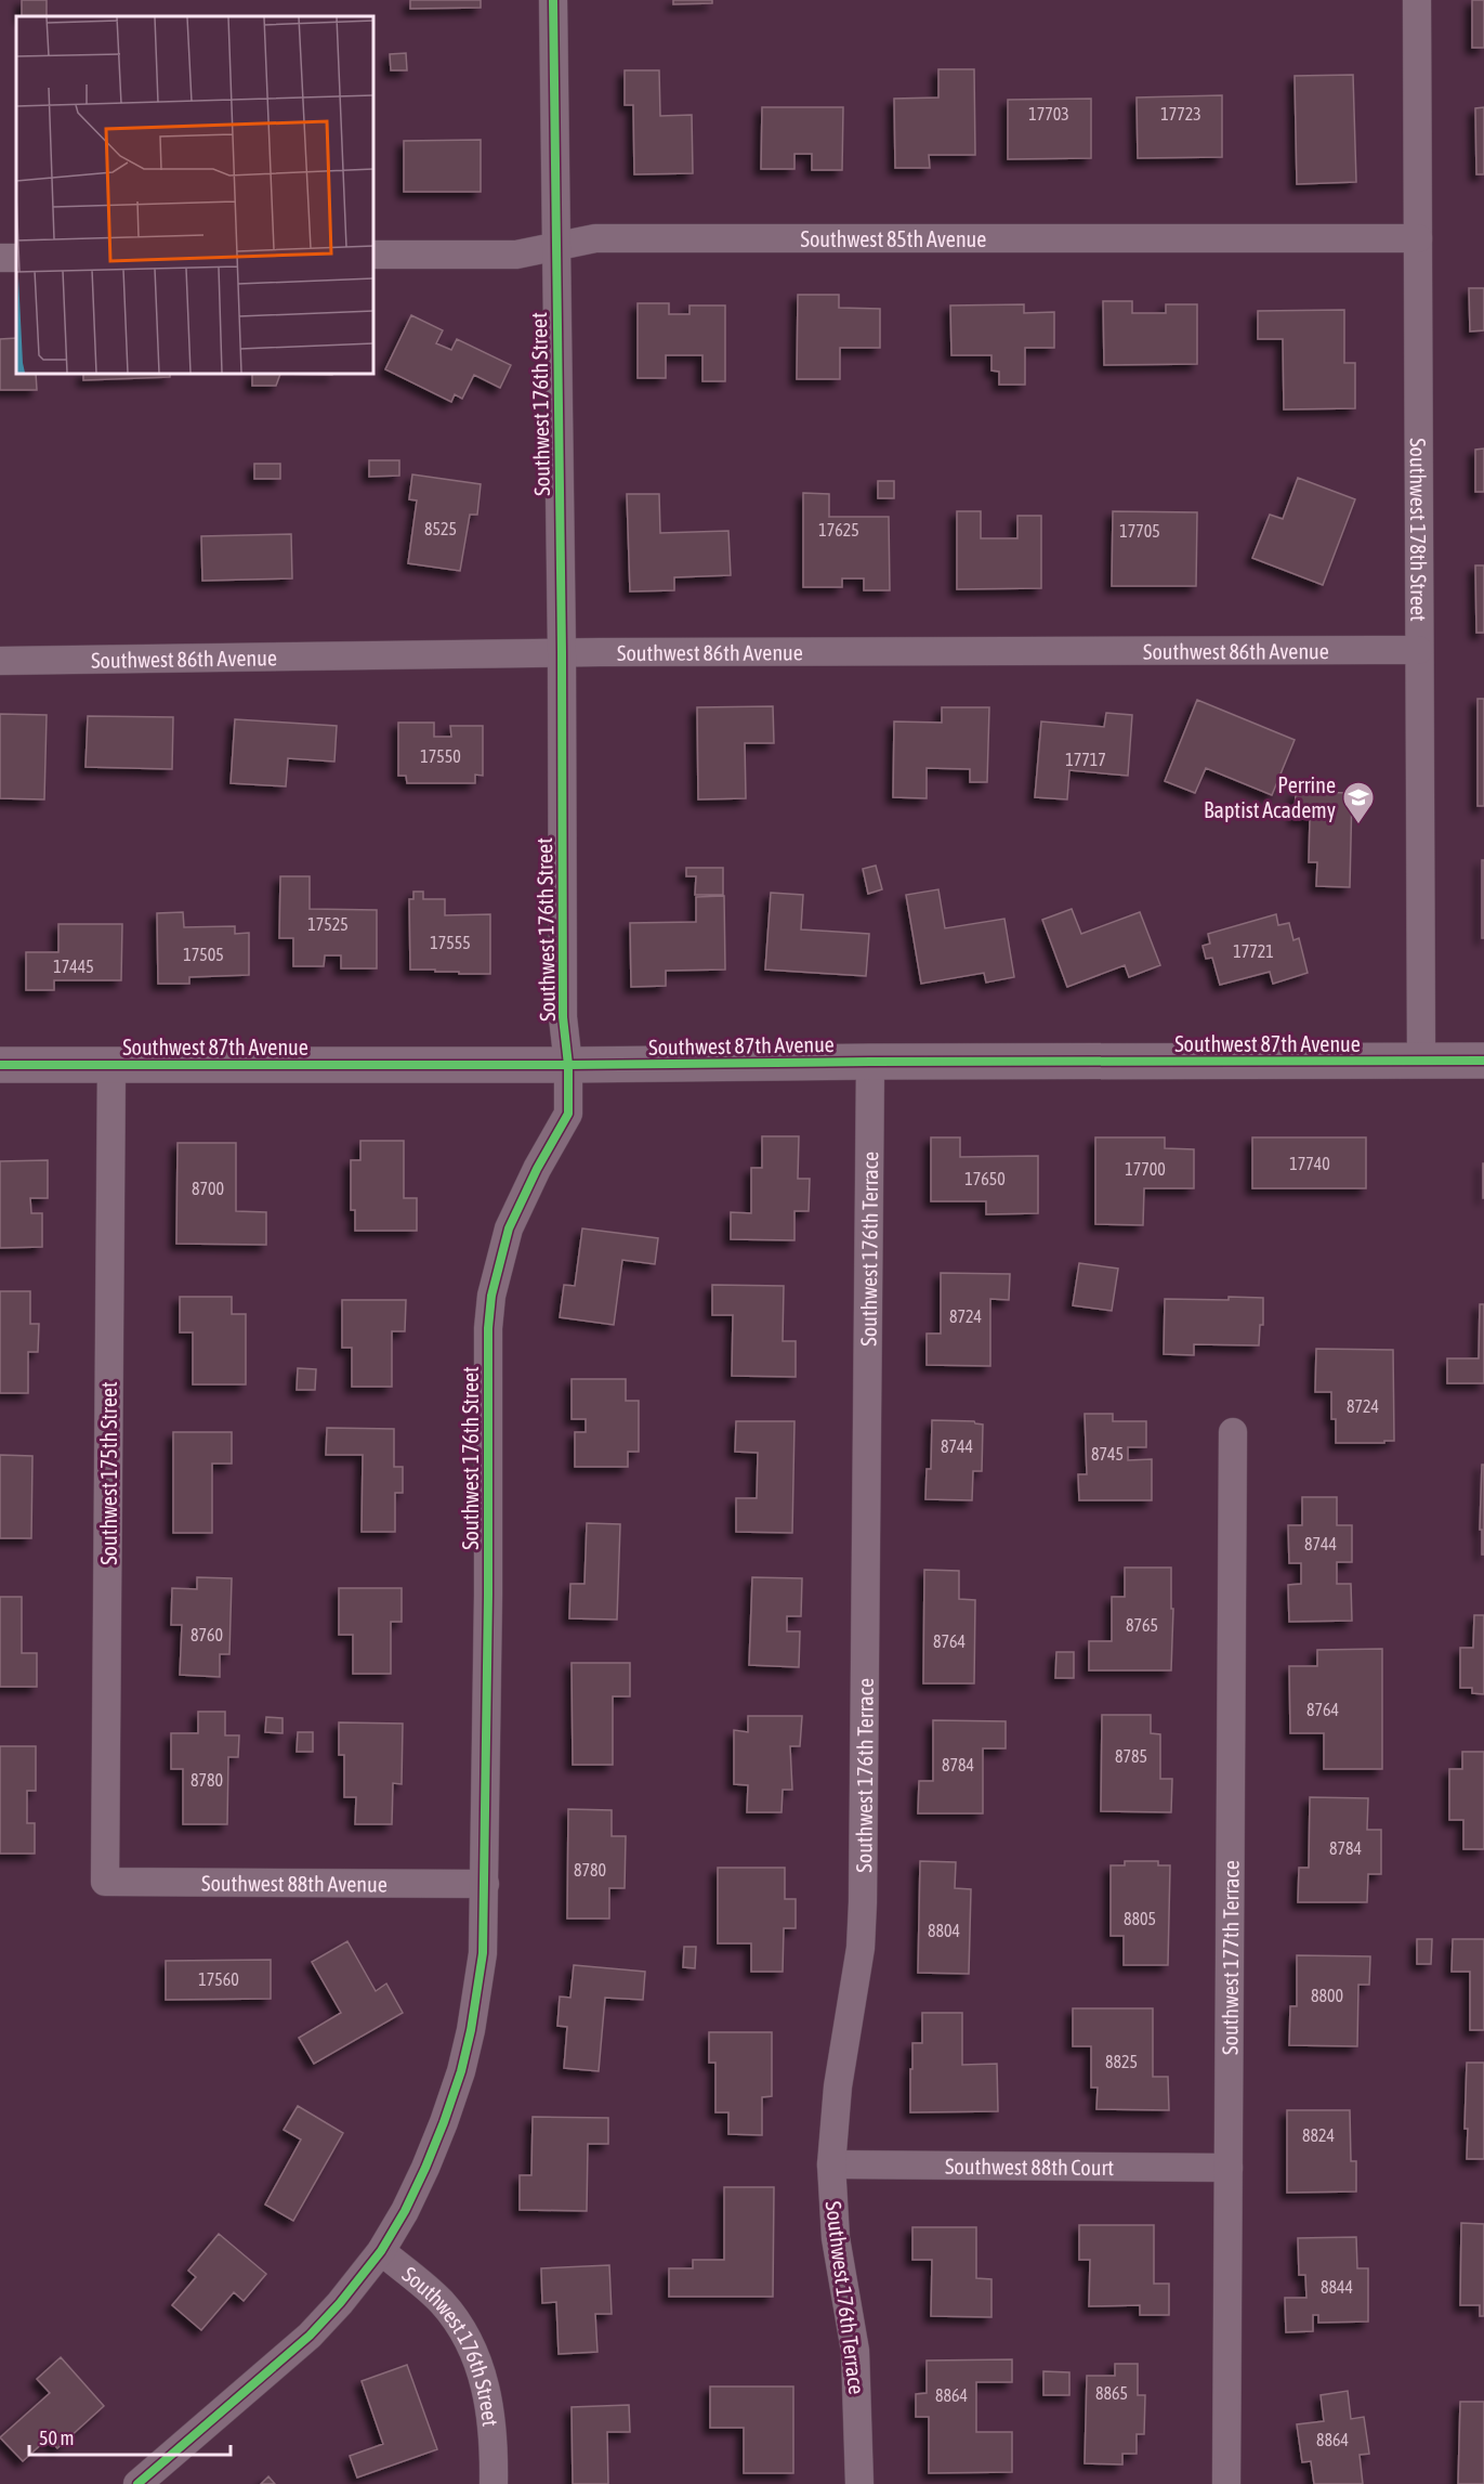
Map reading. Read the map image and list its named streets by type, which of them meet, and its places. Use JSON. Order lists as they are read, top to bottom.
{
  "streets": {
    "street": [
      "Southwest 85th Avenue",
      "Southwest 176th Street",
      "Southwest 178th Street",
      "Southwest 86th Avenue",
      "Southwest 87th Avenue",
      "Southwest 176th Terrace",
      "Southwest 175th Street",
      "Southwest 88th Avenue",
      "Southwest 177th Terrace",
      "Southwest 88th Court"
    ]
  },
  "crossings": [
    ["Southwest 85th Avenue", "Southwest 176th Street"],
    ["Southwest 85th Avenue", "Southwest 178th Street"],
    ["Southwest 176th Street", "Southwest 86th Avenue"],
    ["Southwest 176th Street", "Southwest 87th Avenue"],
    ["Southwest 176th Street", "Southwest 88th Avenue"],
    ["Southwest 178th Street", "Southwest 86th Avenue"],
    ["Southwest 178th Street", "Southwest 87th Avenue"],
    ["Southwest 87th Avenue", "Southwest 176th Terrace"],
    ["Southwest 87th Avenue", "Southwest 175th Street"],
    ["Southwest 176th Terrace", "Southwest 88th Court"],
    ["Southwest 175th Street", "Southwest 88th Avenue"],
    ["Southwest 177th Terrace", "Southwest 88th Court"]
  ],
  "places": {
    "school or university": ["Perrine Baptist Academy"]
  },
  "house_numbers": [
    "17703",
    "17723",
    "8525",
    "17625",
    "17705",
    "17550",
    "17717",
    "17525",
    "17555",
    "17721",
    "17505",
    "17445",
    "17740",
    "17700",
    "17650",
    "8700",
    "8724",
    "8724",
    "8744",
    "8745",
    "8744",
    "8765",
    "8760",
    "8764",
    "8764",
    "8785",
    "8784",
    "8780",
    "8784",
    "8780",
    "8805",
    "8804",
    "17560",
    "8800",
    "8825",
    "8824",
    "8844",
    "8865",
    "8864",
    "8864"
  ],
  "scale_bar": "50 m"
}
